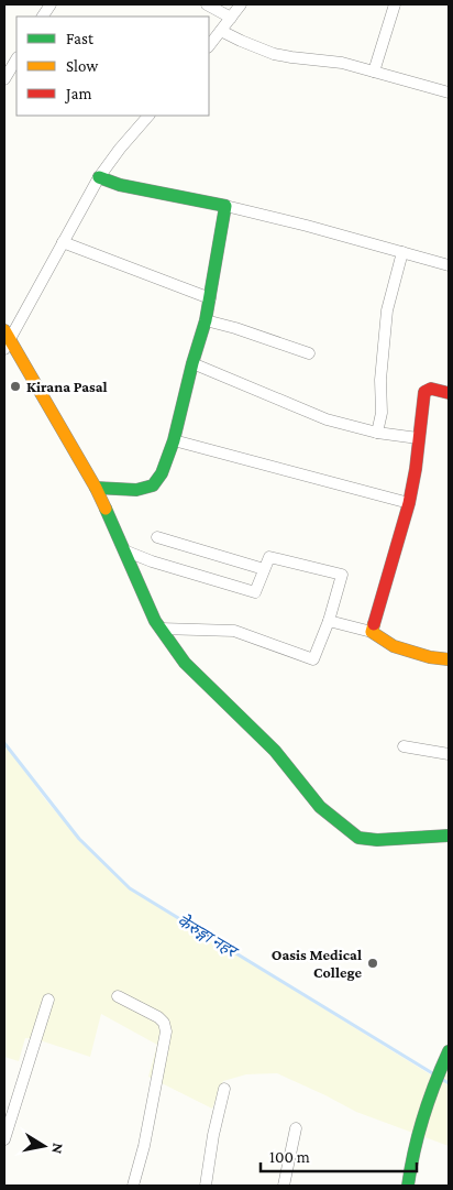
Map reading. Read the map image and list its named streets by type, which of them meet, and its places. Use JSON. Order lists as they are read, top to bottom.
{
  "water": ["केेरुङ्गा नहर"],
  "places": ["Kirana Pasal", "Oasis Medical College"],
  "legend": ["Fast", "Slow", "Jam"],
  "scale_bar": "100 m",
  "north": "right"
}
